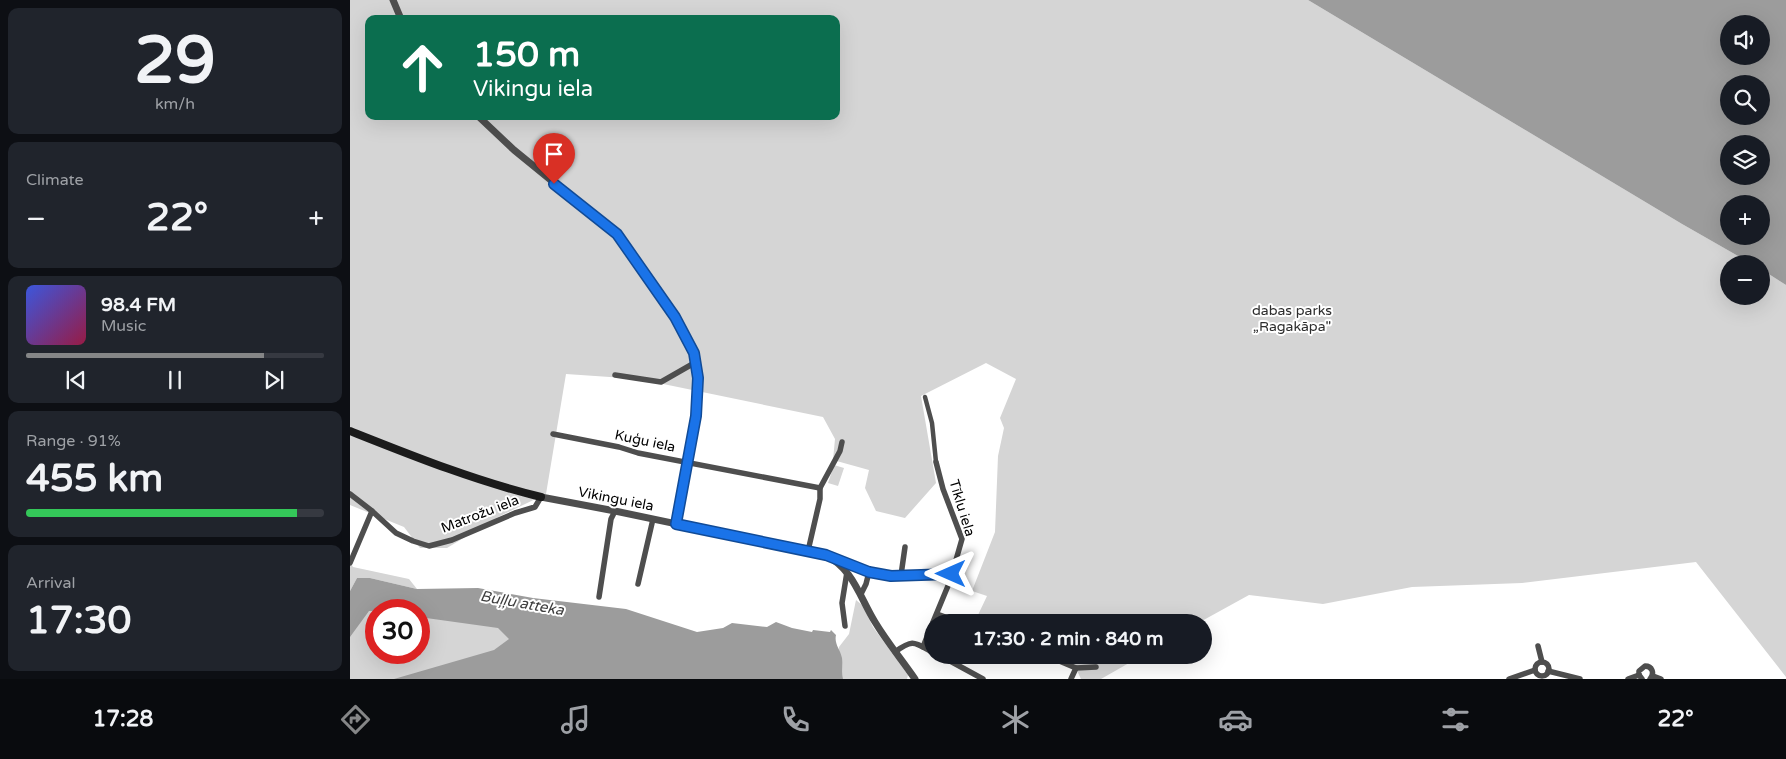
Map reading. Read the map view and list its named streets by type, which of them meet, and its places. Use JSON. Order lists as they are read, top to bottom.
{
  "streets": {
    "main road": ["Vikingu iela"],
    "street": ["Kuģu iela", "Tīklu iela", "Matrožu iela"]
  },
  "crossings": [
    ["Vikingu iela", "Matrožu iela"]
  ],
  "water": ["Buļļu atteka"],
  "parks": ["dabas parks „Ragakāpa\""],
  "page": {
    "tile": [
      ["29", "km/h"],
      "Climate",
      ["Range · 91%", "455 km"],
      ["Arrival", "17:30"]
    ],
    "map_buttons": ["+", "−"],
    "turn": ["150 m", "Vikingu iela"],
    "heat": ["−", "22°", "+"],
    "song": ["98.4 FM", "Music"],
    "limit": "30",
    "trip": "17:30 · 2 min · 840 m",
    "tabs": ["17:28", "22°"]
  }
}
